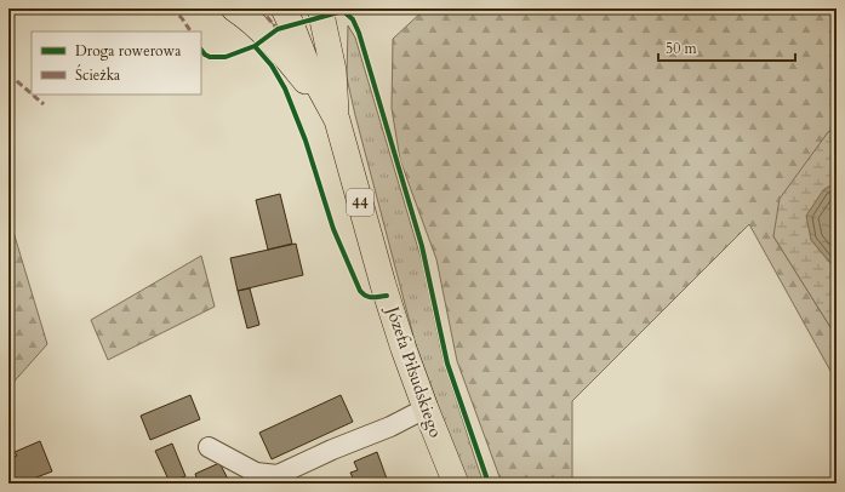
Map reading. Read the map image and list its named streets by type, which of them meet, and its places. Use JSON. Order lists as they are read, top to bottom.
{
  "streets": {
    "main road": ["44", "Józefa Piłsudskiego"]
  },
  "crossings": [
    ["44", "Józefa Piłsudskiego"]
  ],
  "legend": ["Droga rowerowa", "Ścieżka"],
  "scale_bar": "50 m"
}
